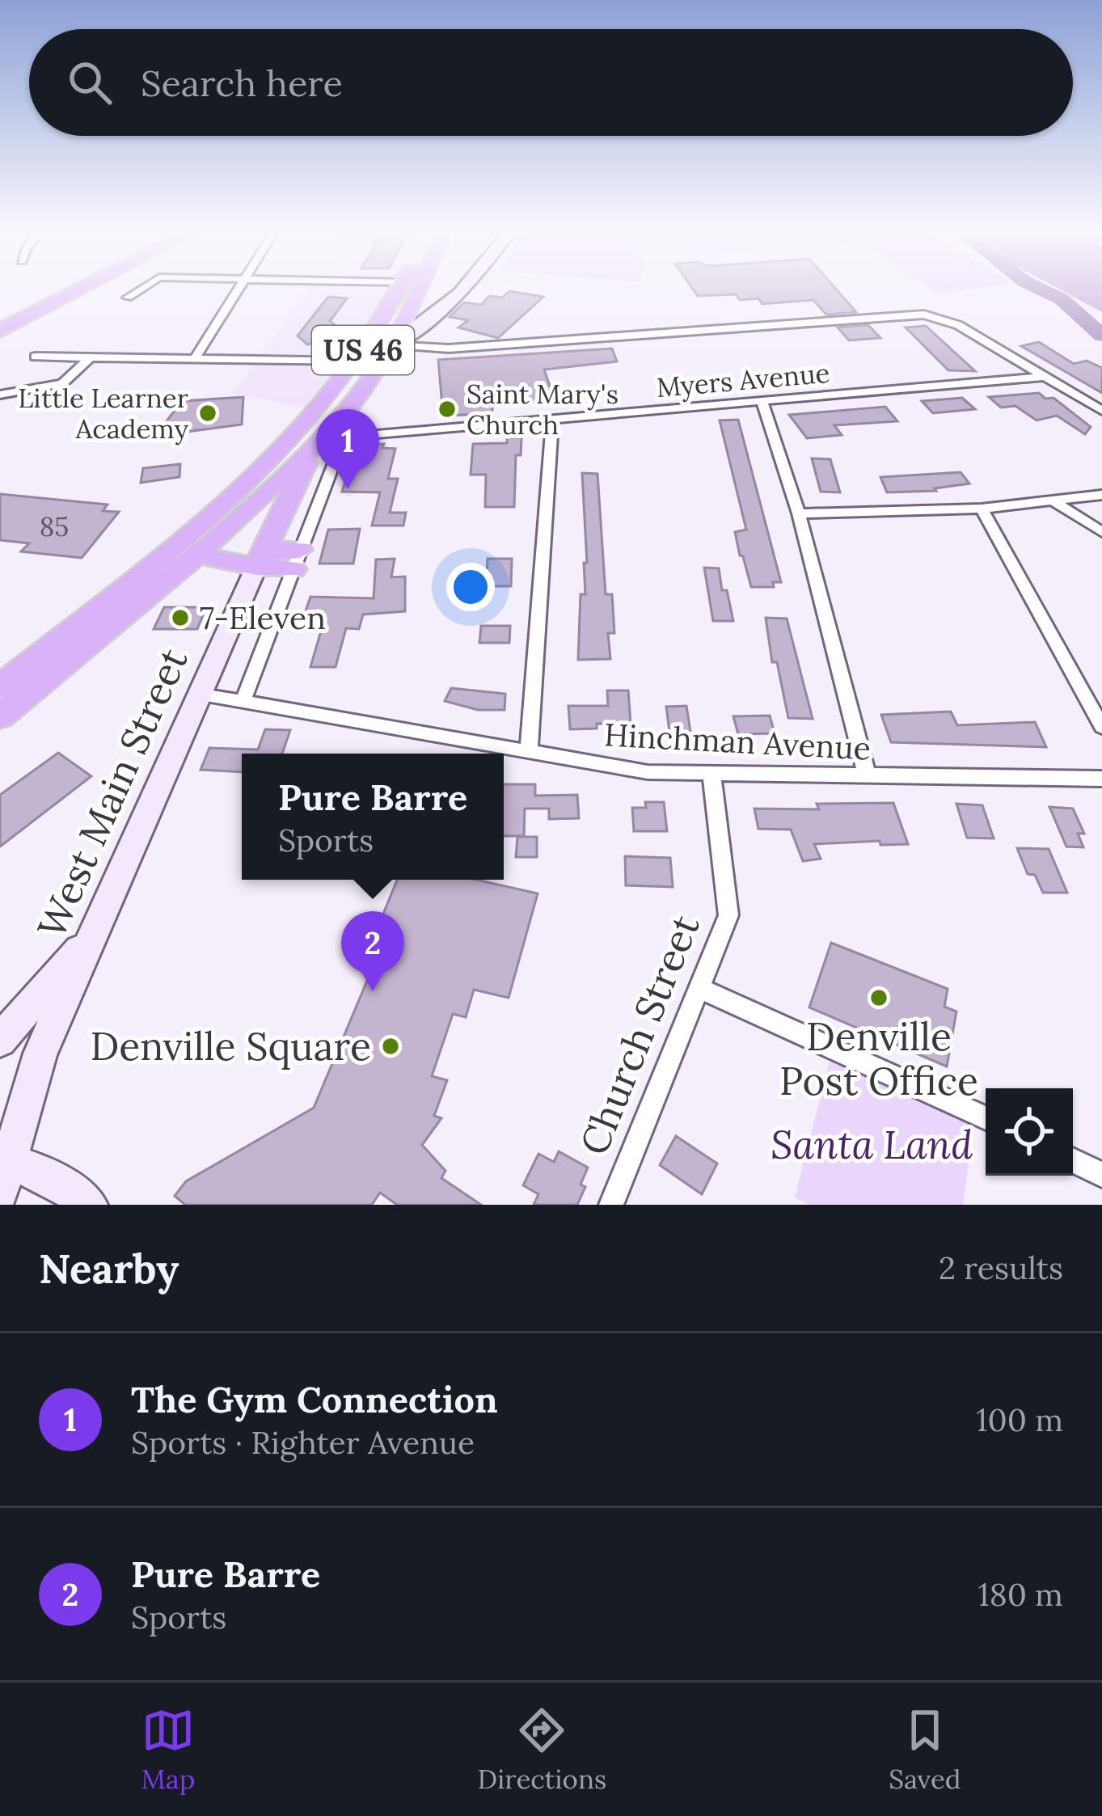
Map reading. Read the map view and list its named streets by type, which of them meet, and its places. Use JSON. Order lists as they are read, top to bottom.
{
  "streets": {
    "highway": ["US 46"],
    "street": [
      "Myers Avenue",
      "Hinchman Avenue",
      "West Main Street",
      "Church Street"
    ]
  },
  "crossings": [
    ["US 46", "Myers Avenue"],
    ["Hinchman Avenue", "West Main Street"],
    ["Hinchman Avenue", "Church Street"]
  ],
  "parks": ["Santa Land"],
  "places": [
    "Saint Mary's Church",
    "Little Learner Academy",
    "7-Eleven",
    "Denville Post Office",
    "Denville Square"
  ],
  "house_numbers": ["85"],
  "page": {
    "search": "Search here",
    "pins": ["1", "2"],
    "popup": ["Pure Barre", "Sports"],
    "heading": ["Nearby", "2 results"],
    "list": [
      {
        "mark": "1",
        "name": "The Gym Connection",
        "note": "Sports · Righter Avenue",
        "value": "100 m"
      },
      {
        "mark": "2",
        "name": "Pure Barre",
        "note": "Sports",
        "value": "180 m"
      }
    ],
    "nav": ["Map", "Directions", "Saved"]
  }
}
